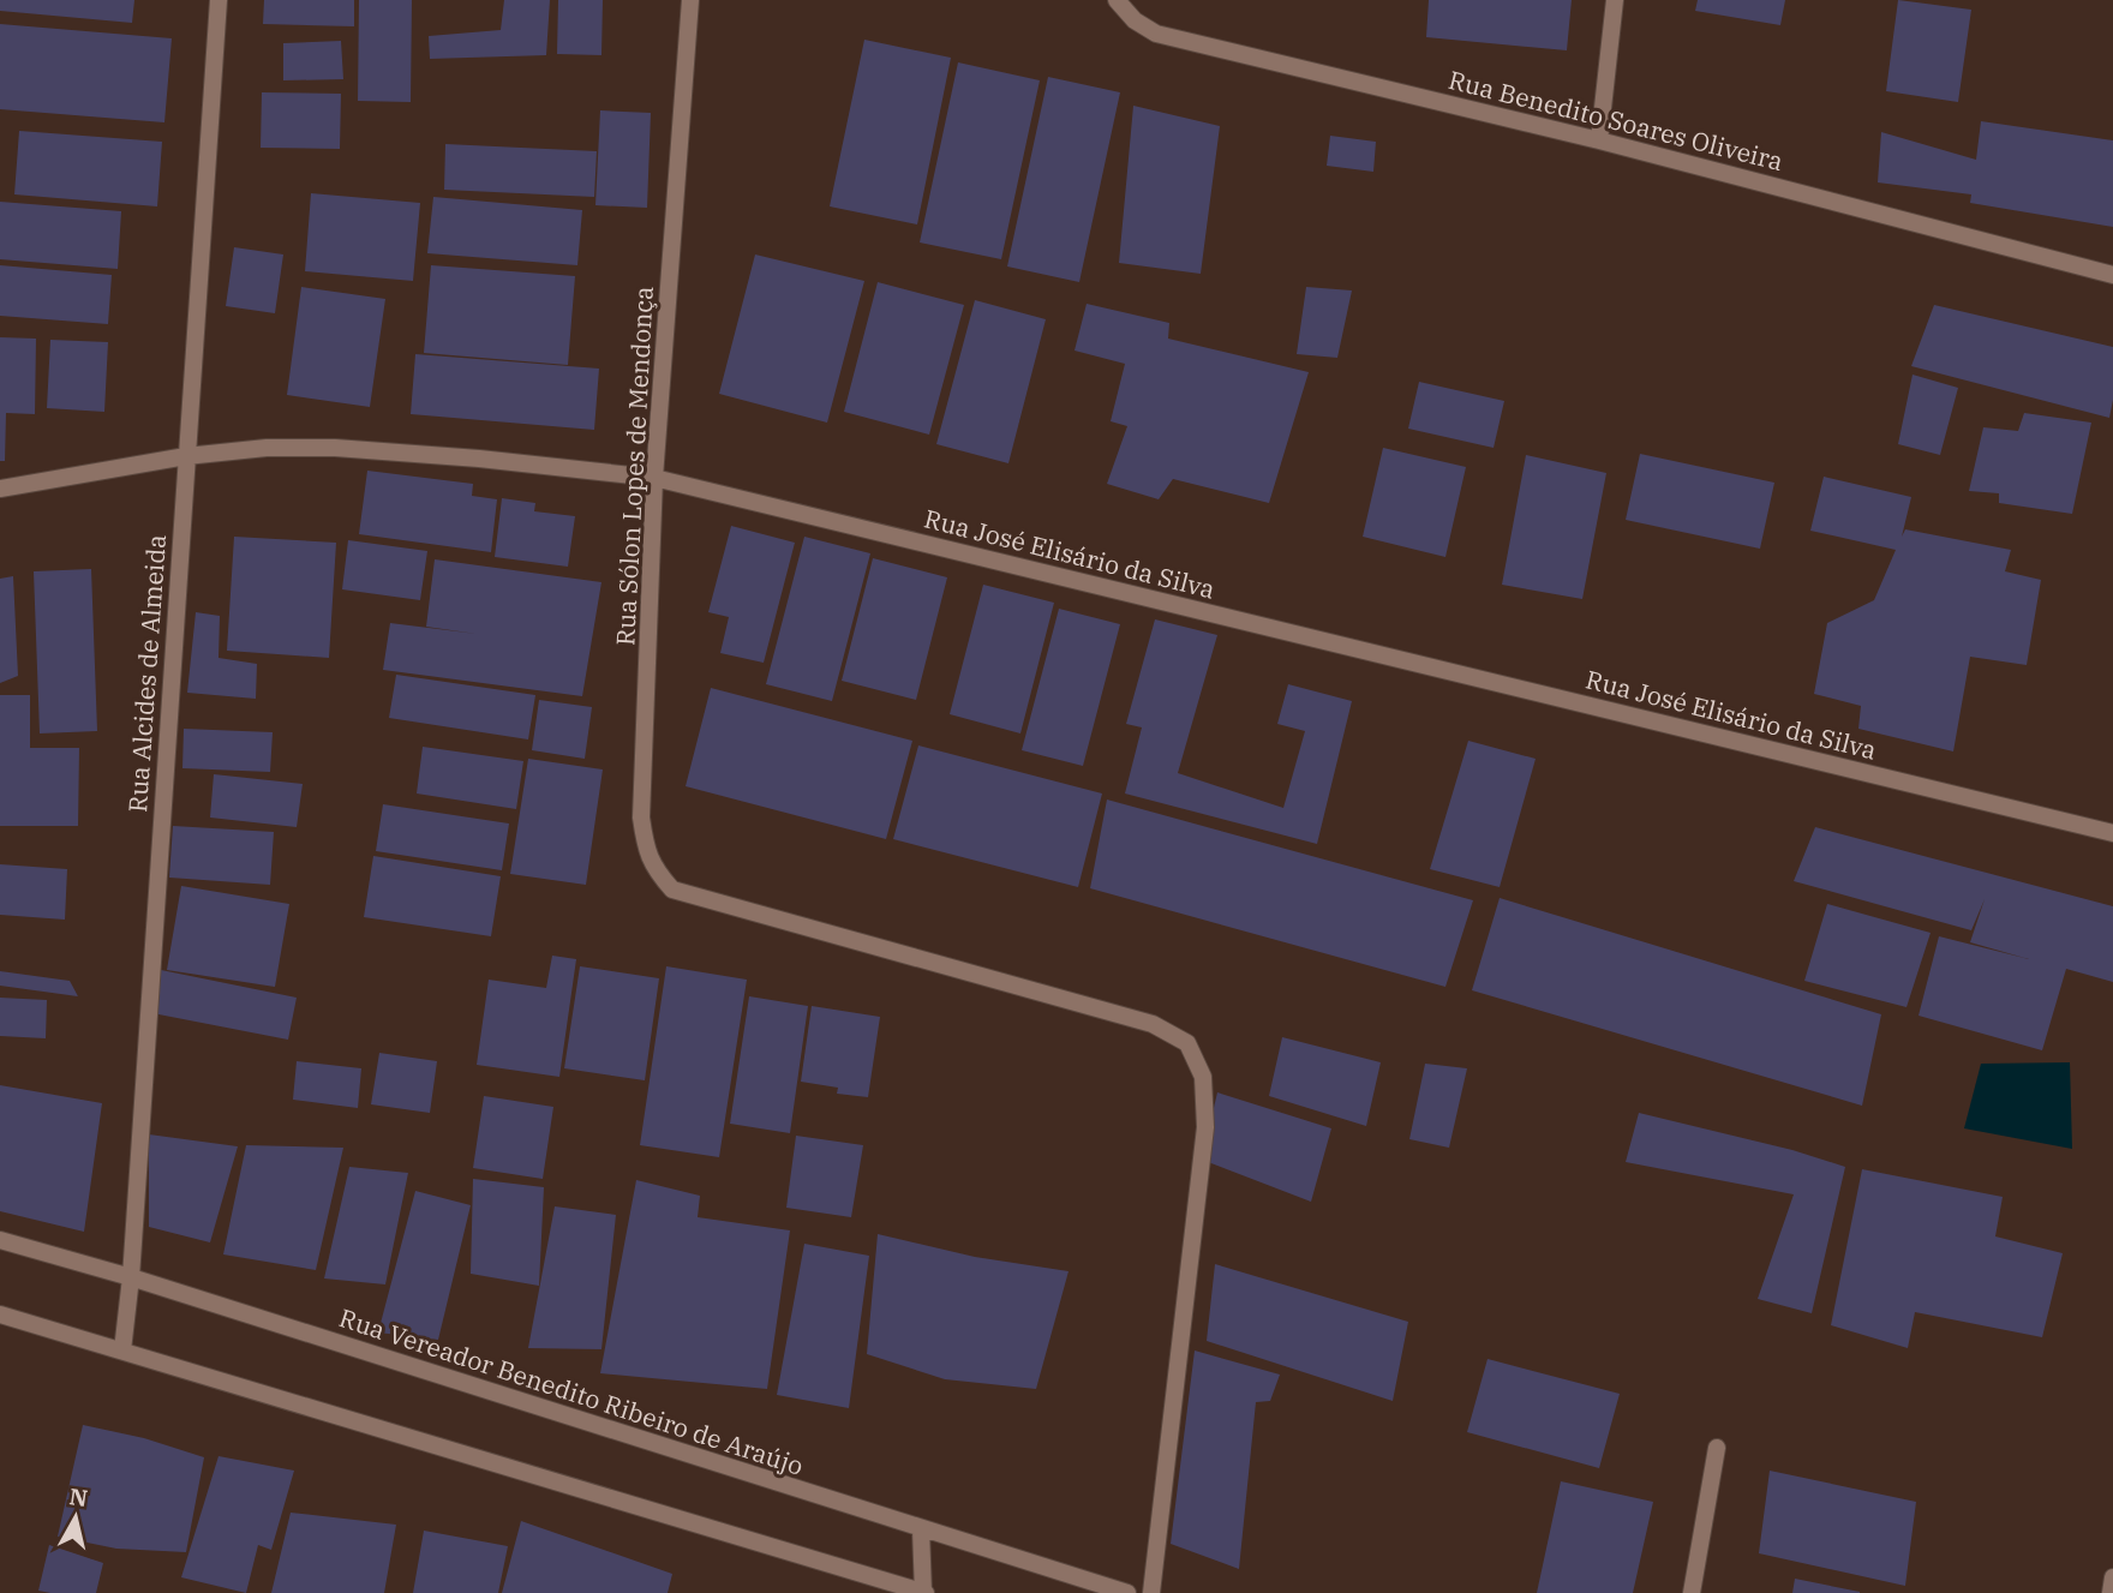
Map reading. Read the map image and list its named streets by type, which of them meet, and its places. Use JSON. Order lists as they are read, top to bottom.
{
  "streets": {
    "street": [
      "Rua Benedito Soares Oliveira",
      "Rua Sólon Lopes de Mendonça",
      "Rua José Elisário da Silva",
      "Rua Alcides de Almeida",
      "Rua Vereador Benedito Ribeiro de Araújo"
    ]
  },
  "crossings": [
    ["Rua Sólon Lopes de Mendonça", "Rua José Elisário da Silva"],
    ["Rua José Elisário da Silva", "Rua Alcides de Almeida"],
    ["Rua Alcides de Almeida", "Rua Vereador Benedito Ribeiro de Araújo"]
  ],
  "north": "top"
}
